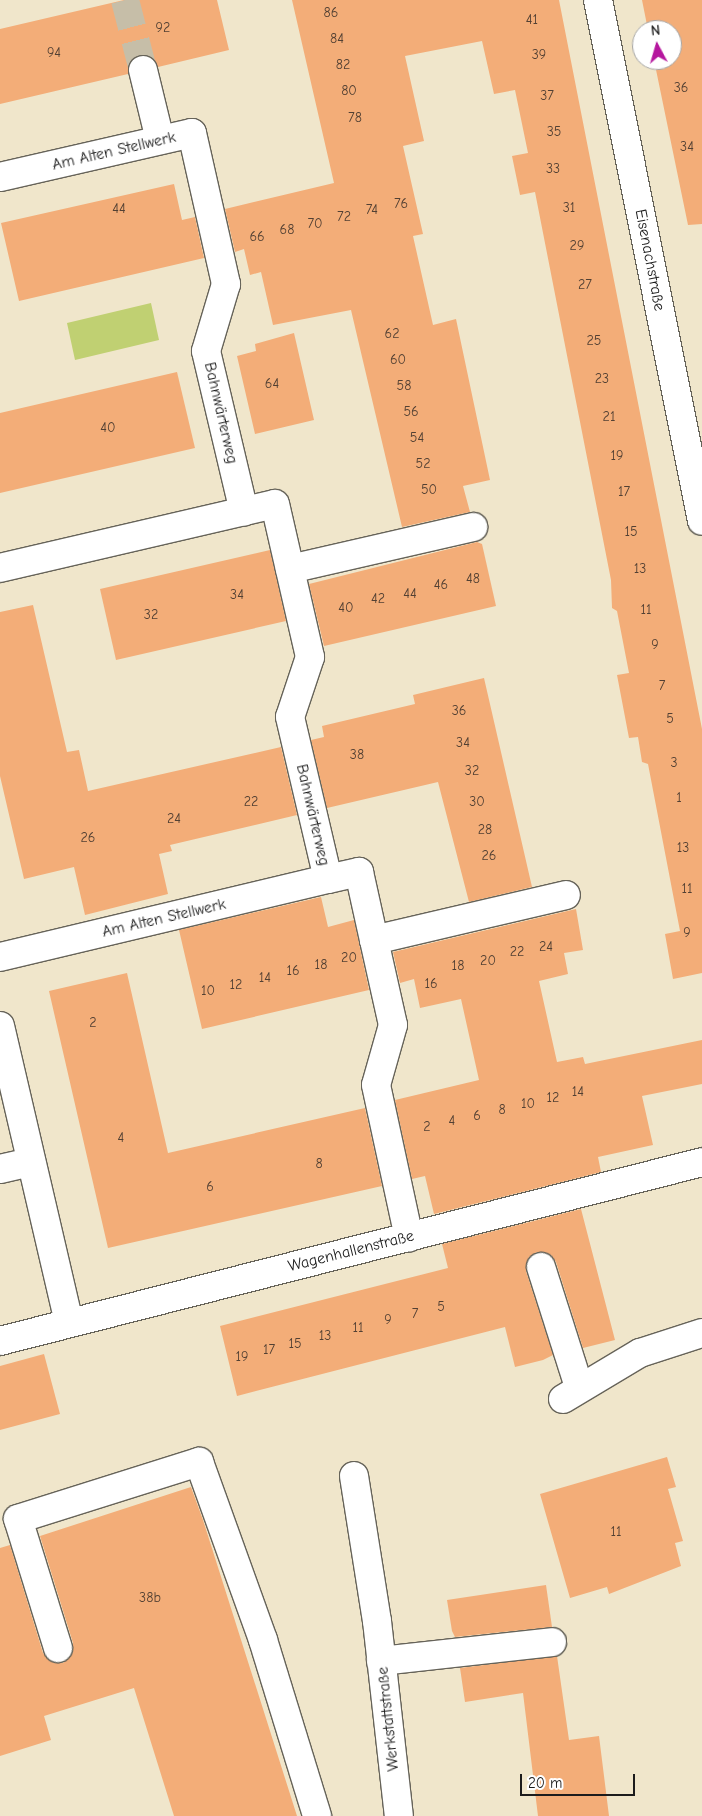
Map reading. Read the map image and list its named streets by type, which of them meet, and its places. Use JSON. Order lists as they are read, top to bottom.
{
  "streets": {
    "street": [
      "Am Alten Stellwerk",
      "Eisenachstraße",
      "Bahnwärterweg",
      "Wagenhallenstraße",
      "Werkstattstraße"
    ]
  },
  "crossings": [
    ["Am Alten Stellwerk", "Bahnwärterweg"],
    ["Bahnwärterweg", "Wagenhallenstraße"]
  ],
  "house_numbers": [
    "86",
    "41",
    "92",
    "84",
    "94",
    "39",
    "82",
    "36",
    "80",
    "37",
    "78",
    "35",
    "34",
    "33",
    "76",
    "31",
    "44",
    "74",
    "72",
    "70",
    "68",
    "66",
    "29",
    "27",
    "62",
    "25",
    "60",
    "23",
    "64",
    "58",
    "56",
    "21",
    "40",
    "54",
    "19",
    "52",
    "50",
    "17",
    "15",
    "13",
    "48",
    "46",
    "44",
    "34",
    "42",
    "40",
    "11",
    "32",
    "9",
    "7",
    "36",
    "5",
    "34",
    "38",
    "3",
    "32",
    "1",
    "22",
    "30",
    "24",
    "28",
    "26",
    "13",
    "26",
    "11",
    "9",
    "24",
    "22",
    "20",
    "20",
    "18",
    "18",
    "16",
    "14",
    "16",
    "12",
    "10",
    "2",
    "14",
    "12",
    "10",
    "8",
    "6",
    "4",
    "2",
    "4",
    "8",
    "6",
    "5",
    "7",
    "9",
    "11",
    "13",
    "15",
    "17",
    "19",
    "11",
    "38b"
  ],
  "scale_bar": "20 m",
  "north": "top"
}
